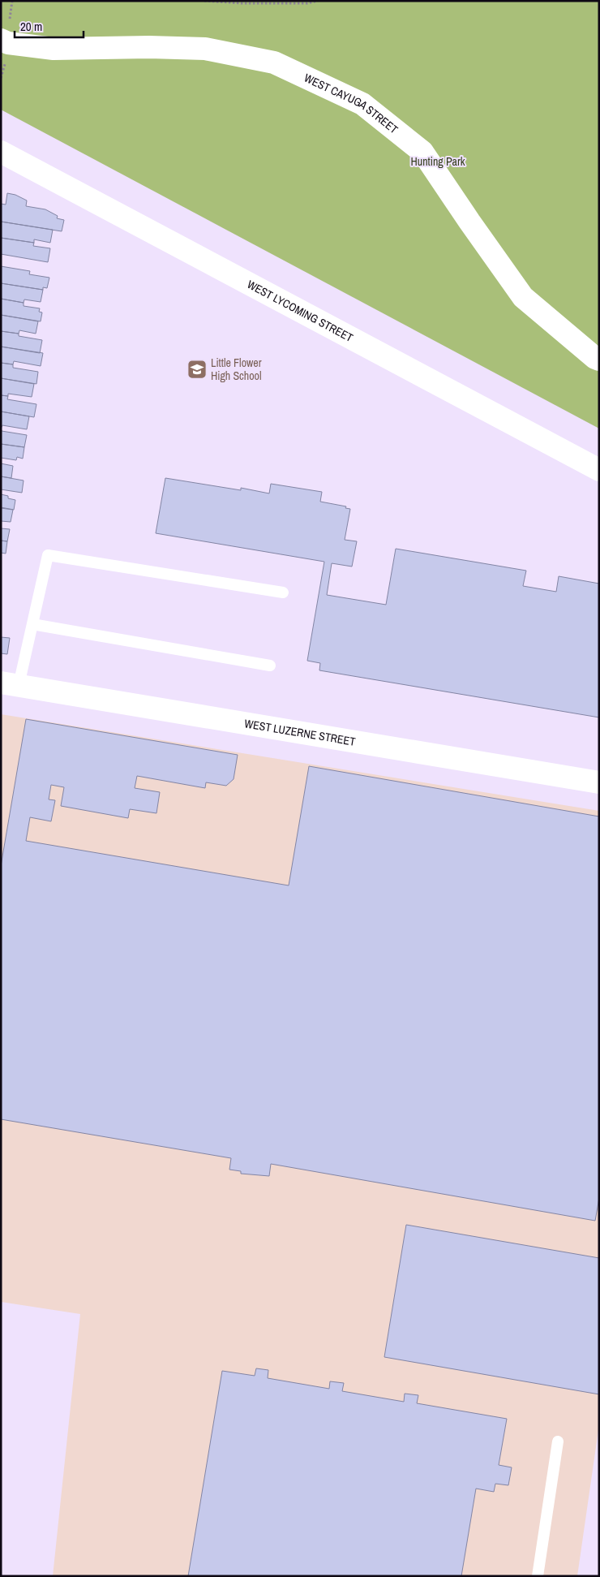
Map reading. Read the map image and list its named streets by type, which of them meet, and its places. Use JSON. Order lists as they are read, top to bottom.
{
  "streets": {
    "street": ["WEST CAYUGA STREET", "WEST LYCOMING STREET", "WEST LUZERNE STREET"]
  },
  "parks": ["Hunting Park"],
  "places": {
    "school or university": ["Little Flower High School"]
  },
  "scale_bar": "20 m"
}
